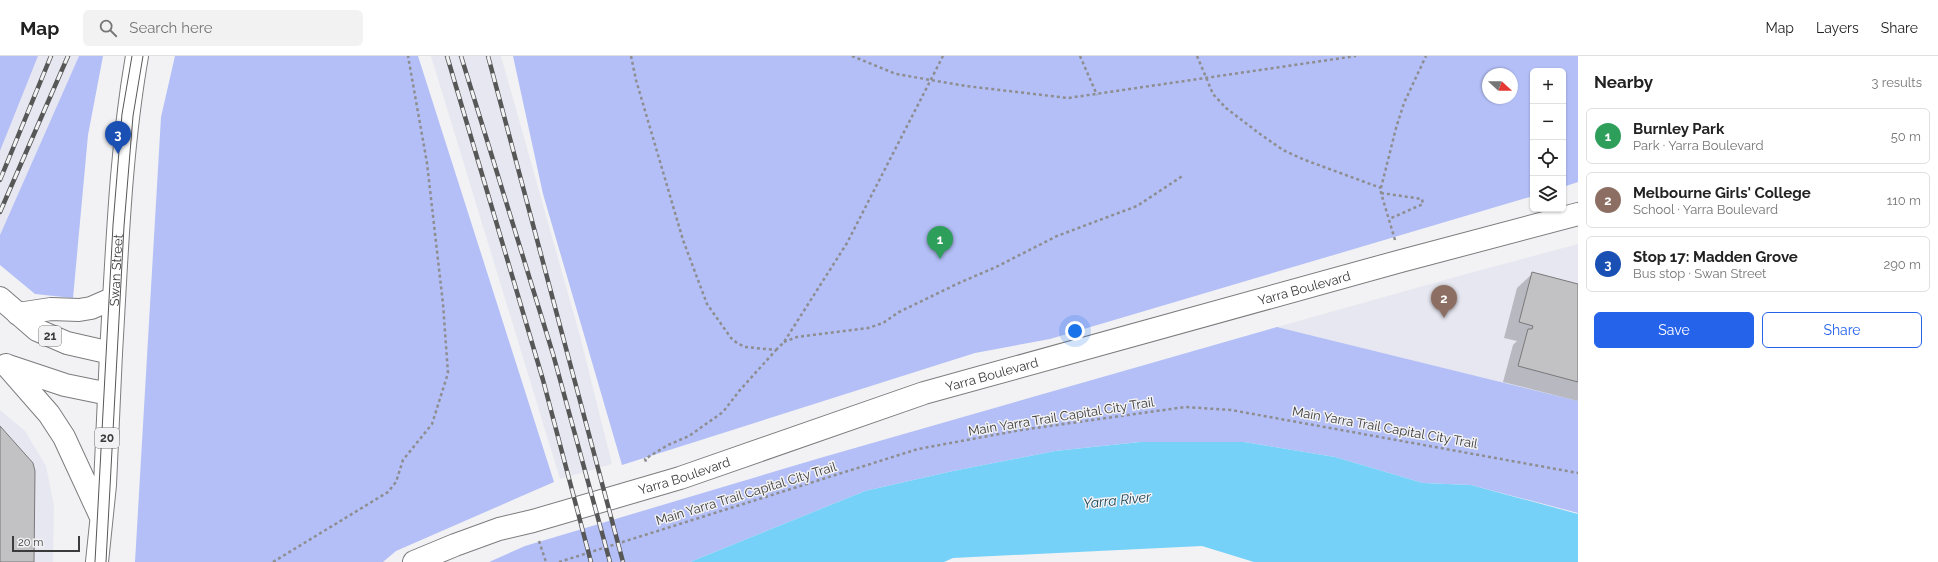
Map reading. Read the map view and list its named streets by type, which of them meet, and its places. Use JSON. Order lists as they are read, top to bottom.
{
  "streets": {
    "main road": [
      "Swan Street",
      "Yarra Boulevard",
      "21",
      "20"
    ],
    "path": ["Main Yarra Trail Capital City Trail"]
  },
  "crossings": [
    ["Swan Street", "21"]
  ],
  "water": ["Yarra River"],
  "scale_bar": "20 m",
  "north": "right",
  "page": {
    "header": "Map",
    "search": "Search here",
    "nav": ["Map", "Layers", "Share"],
    "heading": ["Nearby", "3 results"],
    "map_buttons": ["+", "−"],
    "list": [
      {
        "mark": "1",
        "name": "Burnley Park",
        "note": "Park · Yarra Boulevard",
        "value": "50 m"
      },
      {
        "mark": "2",
        "name": "Melbourne Girls' College",
        "note": "School · Yarra Boulevard",
        "value": "110 m"
      },
      {
        "mark": "3",
        "name": "Stop 17: Madden Grove",
        "note": "Bus stop · Swan Street",
        "value": "290 m"
      }
    ],
    "pins": ["3", "1", "2"],
    "buttons": ["Save", "Share"],
    "scale": "20 m"
  }
}
